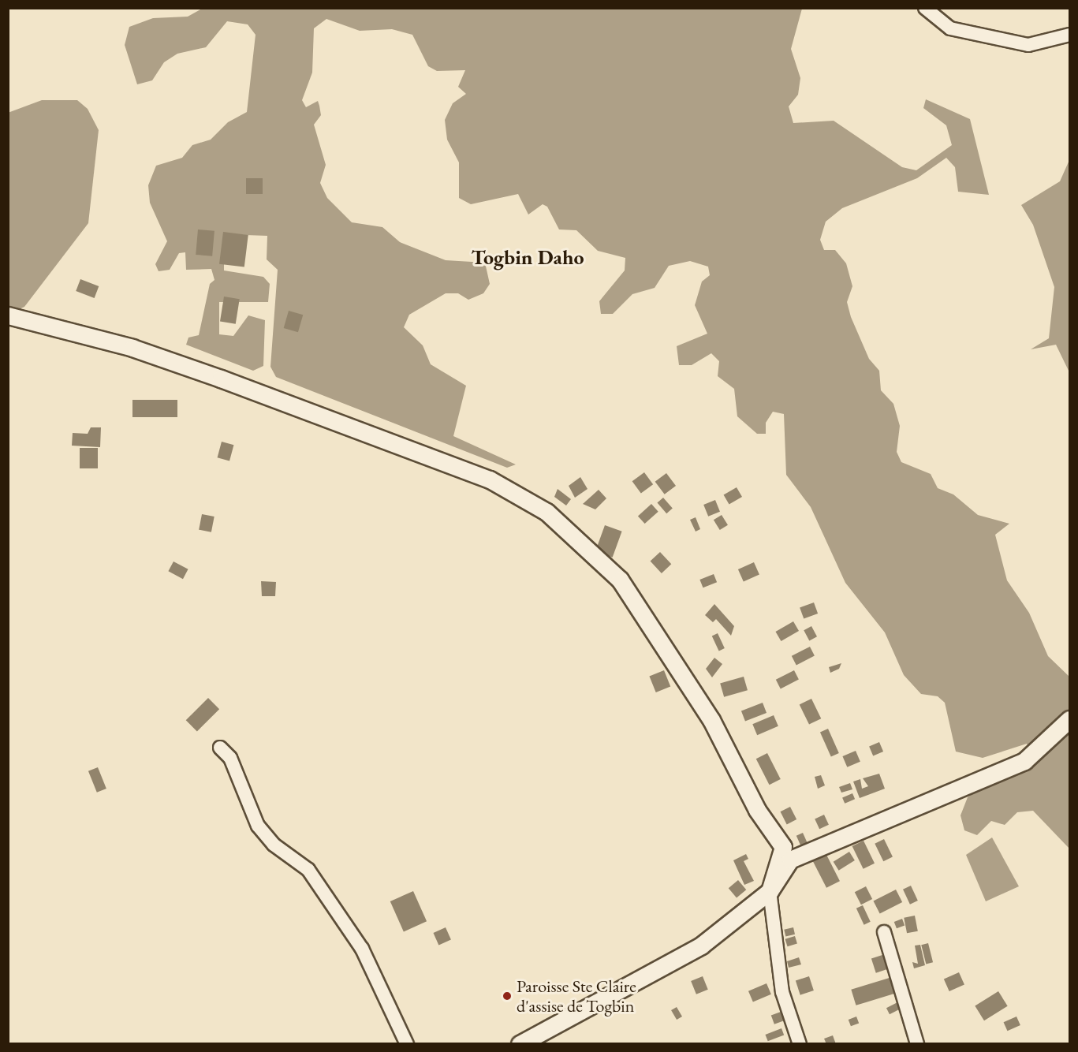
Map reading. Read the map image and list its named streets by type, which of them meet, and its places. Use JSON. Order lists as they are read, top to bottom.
{
  "districts": ["Togbin Daho"],
  "places": ["Paroisse Ste Claire d'assise de Togbin"]
}
